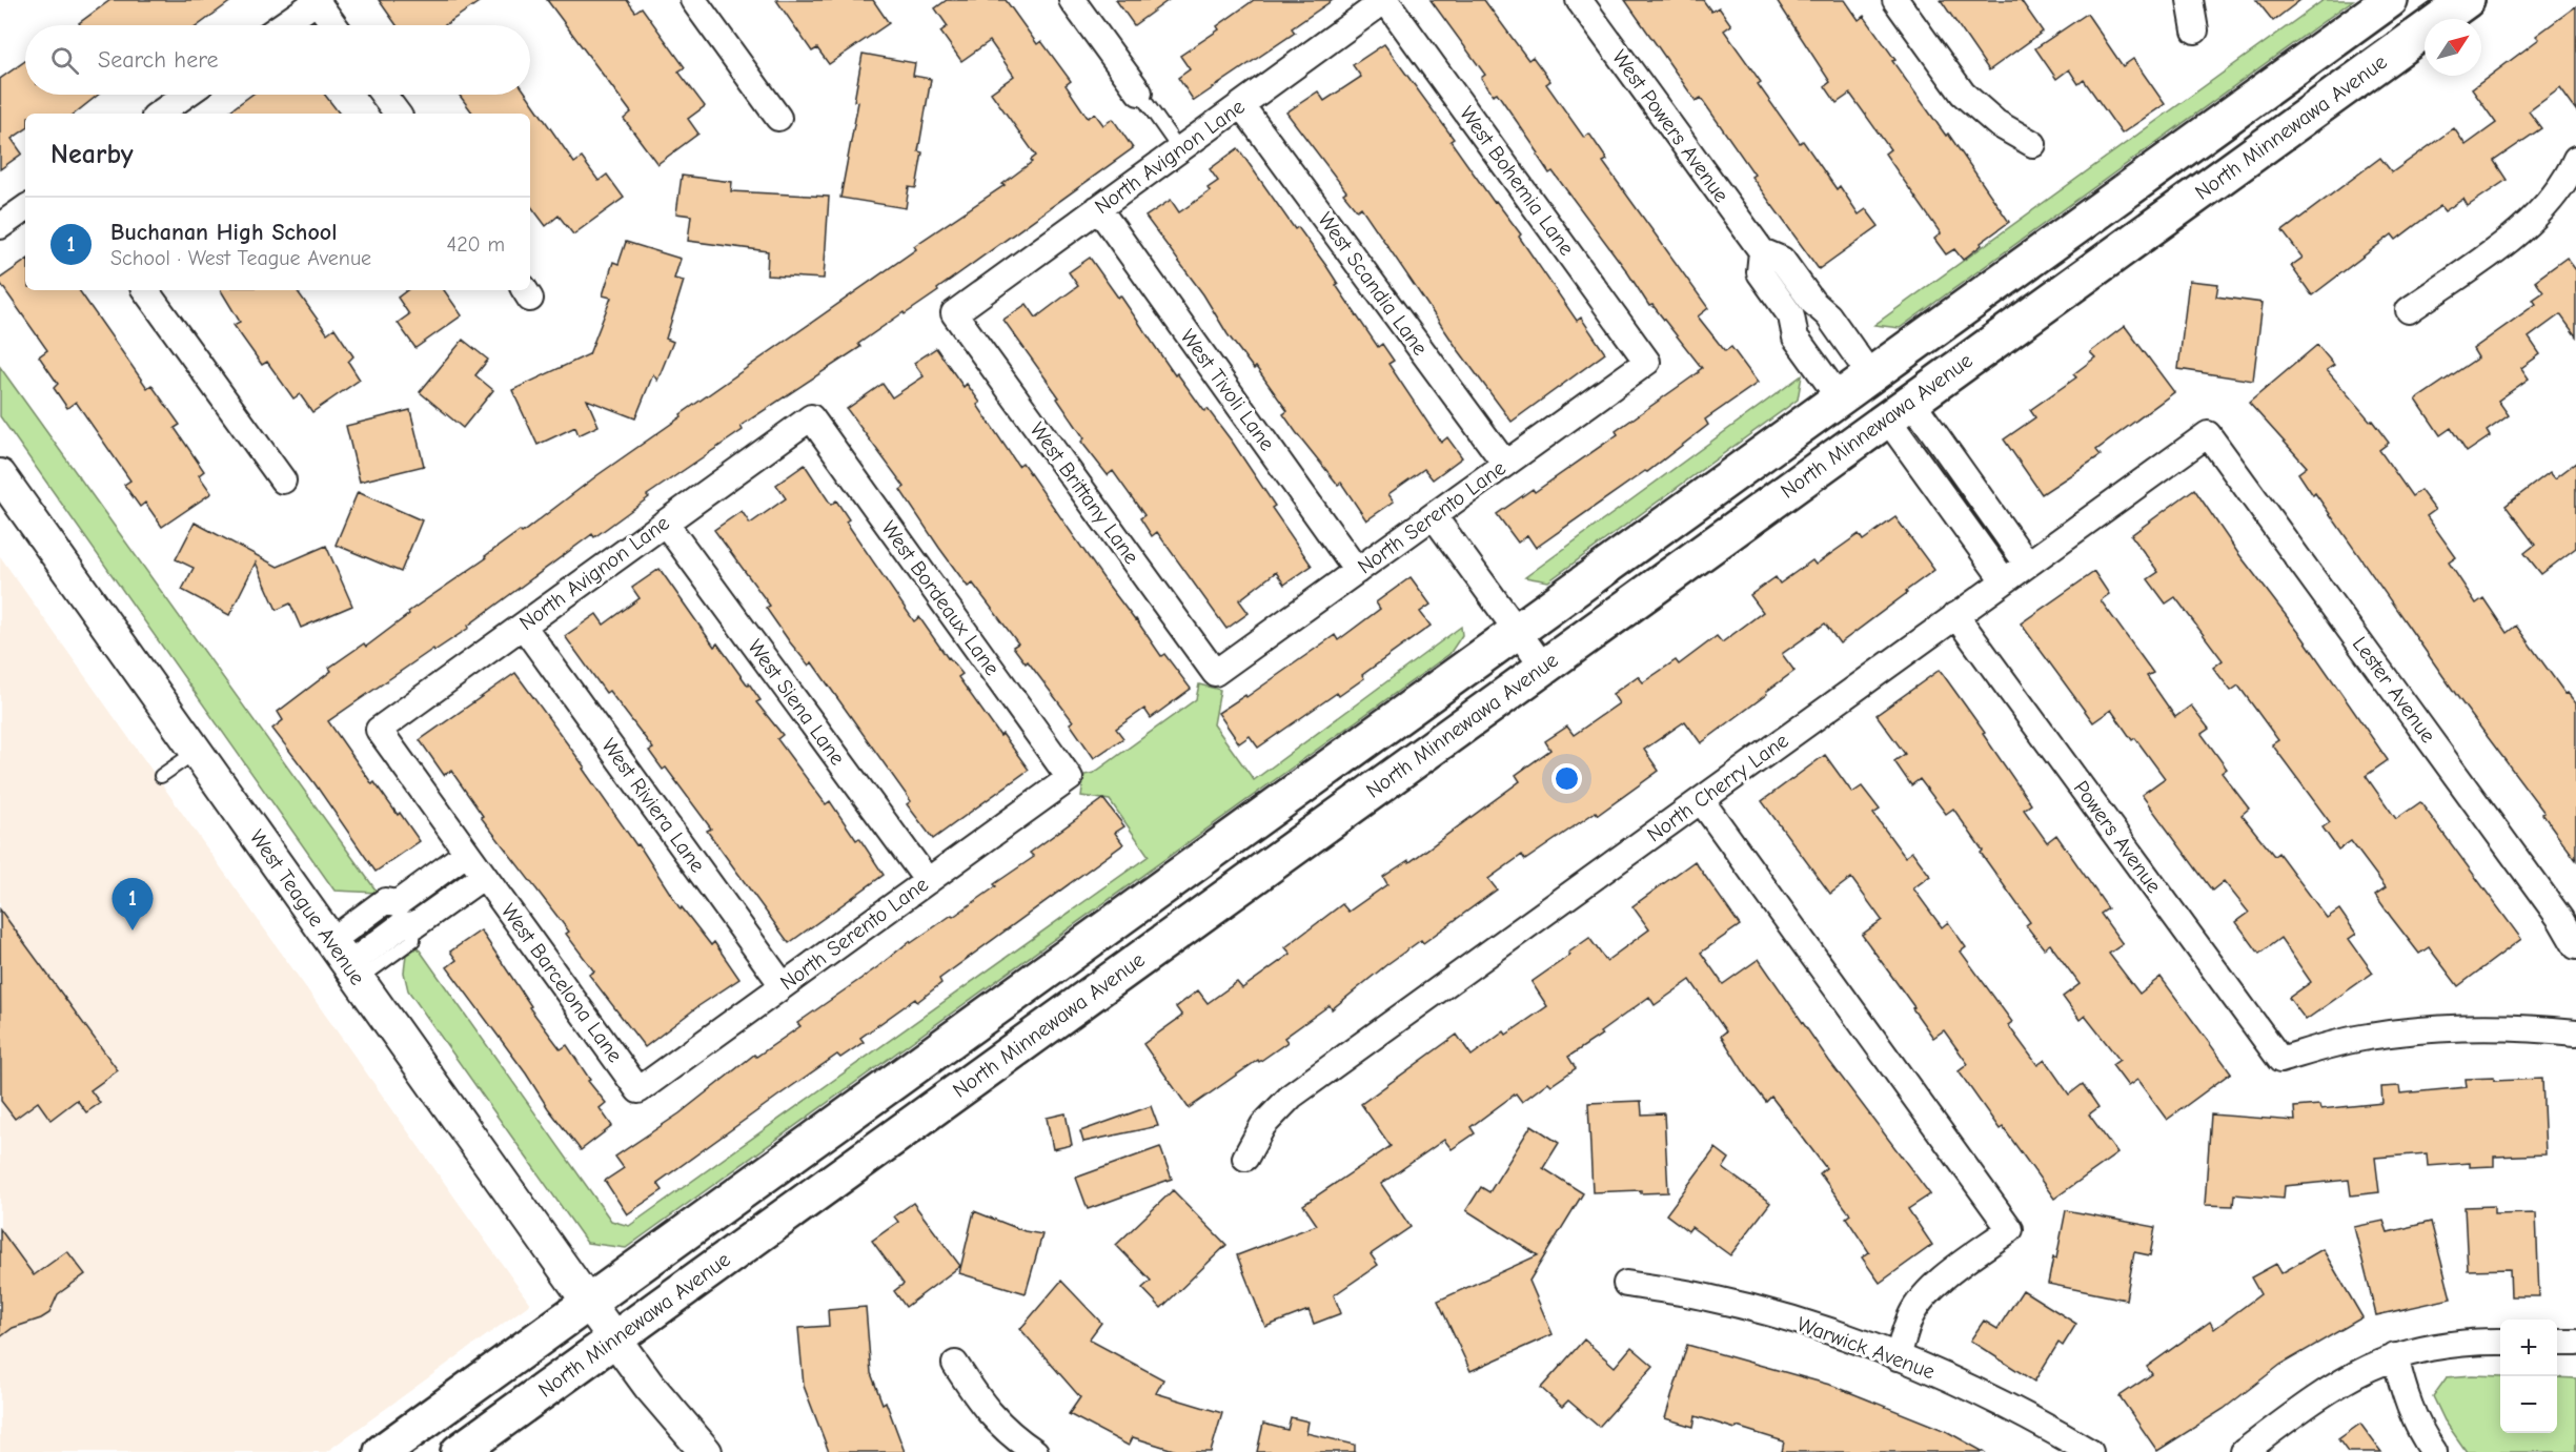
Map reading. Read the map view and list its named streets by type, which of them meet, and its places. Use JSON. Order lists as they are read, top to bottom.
{
  "streets": {
    "main road": ["North Minnewawa Avenue"],
    "street": [
      "West Powers Avenue",
      "North Avignon Lane",
      "West Bohemia Lane",
      "West Scandia Lane",
      "West Tivoli Lane",
      "West Brittany Lane",
      "North Serento Lane",
      "West Bordeaux Lane",
      "Lester Avenue",
      "West Siena Lane",
      "North Cherry Lane",
      "West Riviera Lane",
      "Powers Avenue",
      "West Teague Avenue",
      "West Barcelona Lane",
      "Warwick Avenue"
    ]
  },
  "crossings": [
    ["West Powers Avenue", "North Minnewawa Avenue"],
    ["North Minnewawa Avenue", "West Teague Avenue"],
    ["North Avignon Lane", "West Bohemia Lane"],
    ["North Avignon Lane", "West Scandia Lane"],
    ["North Avignon Lane", "West Tivoli Lane"],
    ["North Avignon Lane", "West Brittany Lane"],
    ["North Avignon Lane", "West Bordeaux Lane"],
    ["North Avignon Lane", "West Siena Lane"],
    ["North Avignon Lane", "West Riviera Lane"],
    ["North Avignon Lane", "West Barcelona Lane"],
    ["West Bohemia Lane", "North Serento Lane"],
    ["West Scandia Lane", "North Serento Lane"],
    ["West Tivoli Lane", "North Serento Lane"],
    ["West Brittany Lane", "North Serento Lane"],
    ["North Serento Lane", "West Bordeaux Lane"],
    ["North Serento Lane", "West Siena Lane"],
    ["North Serento Lane", "West Riviera Lane"],
    ["North Serento Lane", "West Barcelona Lane"],
    ["Lester Avenue", "North Cherry Lane"],
    ["North Cherry Lane", "Powers Avenue"]
  ],
  "north": "top right",
  "page": {
    "search": "Search here",
    "heading": "Nearby",
    "list": [
      {
        "mark": "1",
        "name": "Buchanan High School",
        "note": "School · West Teague Avenue",
        "value": "420 m"
      }
    ],
    "pins": "1",
    "map_buttons": ["+", "−"]
  }
}
